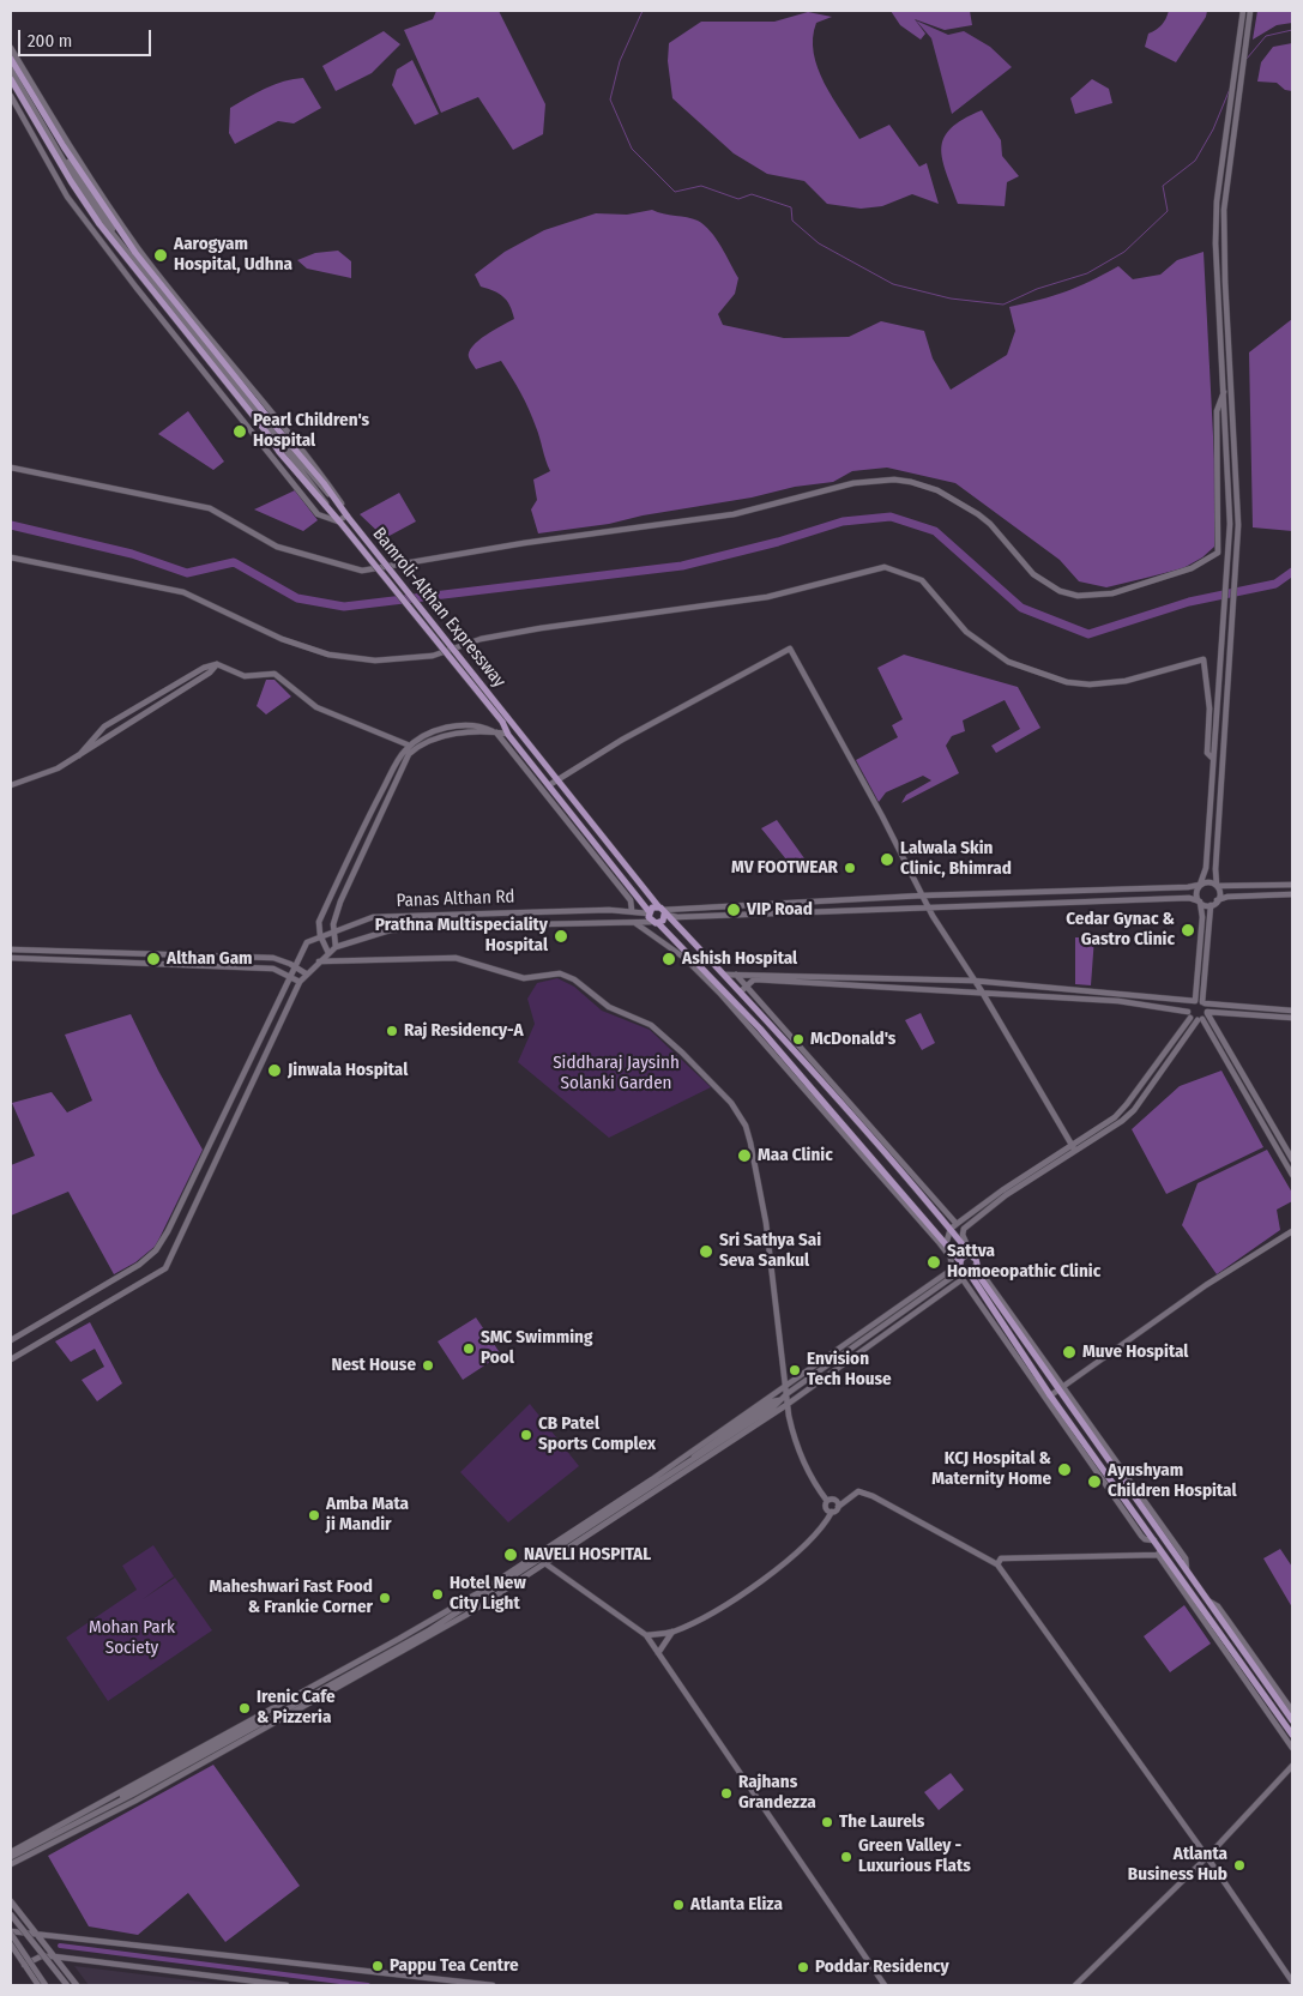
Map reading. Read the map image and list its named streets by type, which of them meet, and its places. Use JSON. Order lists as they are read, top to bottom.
{
  "streets": {
    "main road": ["Bamroli-Althan Expressway"],
    "street": ["Panas Althan Rd"]
  },
  "parks": ["Siddharaj Jaysinh Solanki Garden", "Mohan Park Society"],
  "places": [
    "Aarogyam Hospital, Udhna",
    "Pearl Children's Hospital",
    "Lalwala Skin Clinic, Bhimrad",
    "MV FOOTWEAR",
    "VIP Road",
    "Cedar Gynac & Gastro Clinic",
    "Prathna Multispeciality Hospital",
    "Althan Gam",
    "Ashish Hospital",
    "Raj Residency-A",
    "McDonald's",
    "Jinwala Hospital",
    "Maa Clinic",
    "Sri Sathya Sai Seva Sankul",
    "Sattva Homoeopathic Clinic",
    "SMC Swimming Pool",
    "Muve Hospital",
    "Nest House",
    "Envision Tech House",
    "CB Patel Sports Complex",
    "KCJ Hospital & Maternity Home",
    "Ayushyam Children Hospital",
    "Amba Mata ji Mandir",
    "NAVELI HOSPITAL",
    "Hotel New City Light",
    "Maheshwari Fast Food & Frankie Corner",
    "Irenic Cafe & Pizzeria",
    "Rajhans Grandezza",
    "The Laurels",
    "Green Valley - Luxurious Flats",
    "Atlanta Business Hub",
    "Atlanta Eliza",
    "Pappu Tea Centre",
    "Poddar Residency"
  ],
  "scale_bar": "200 m"
}
